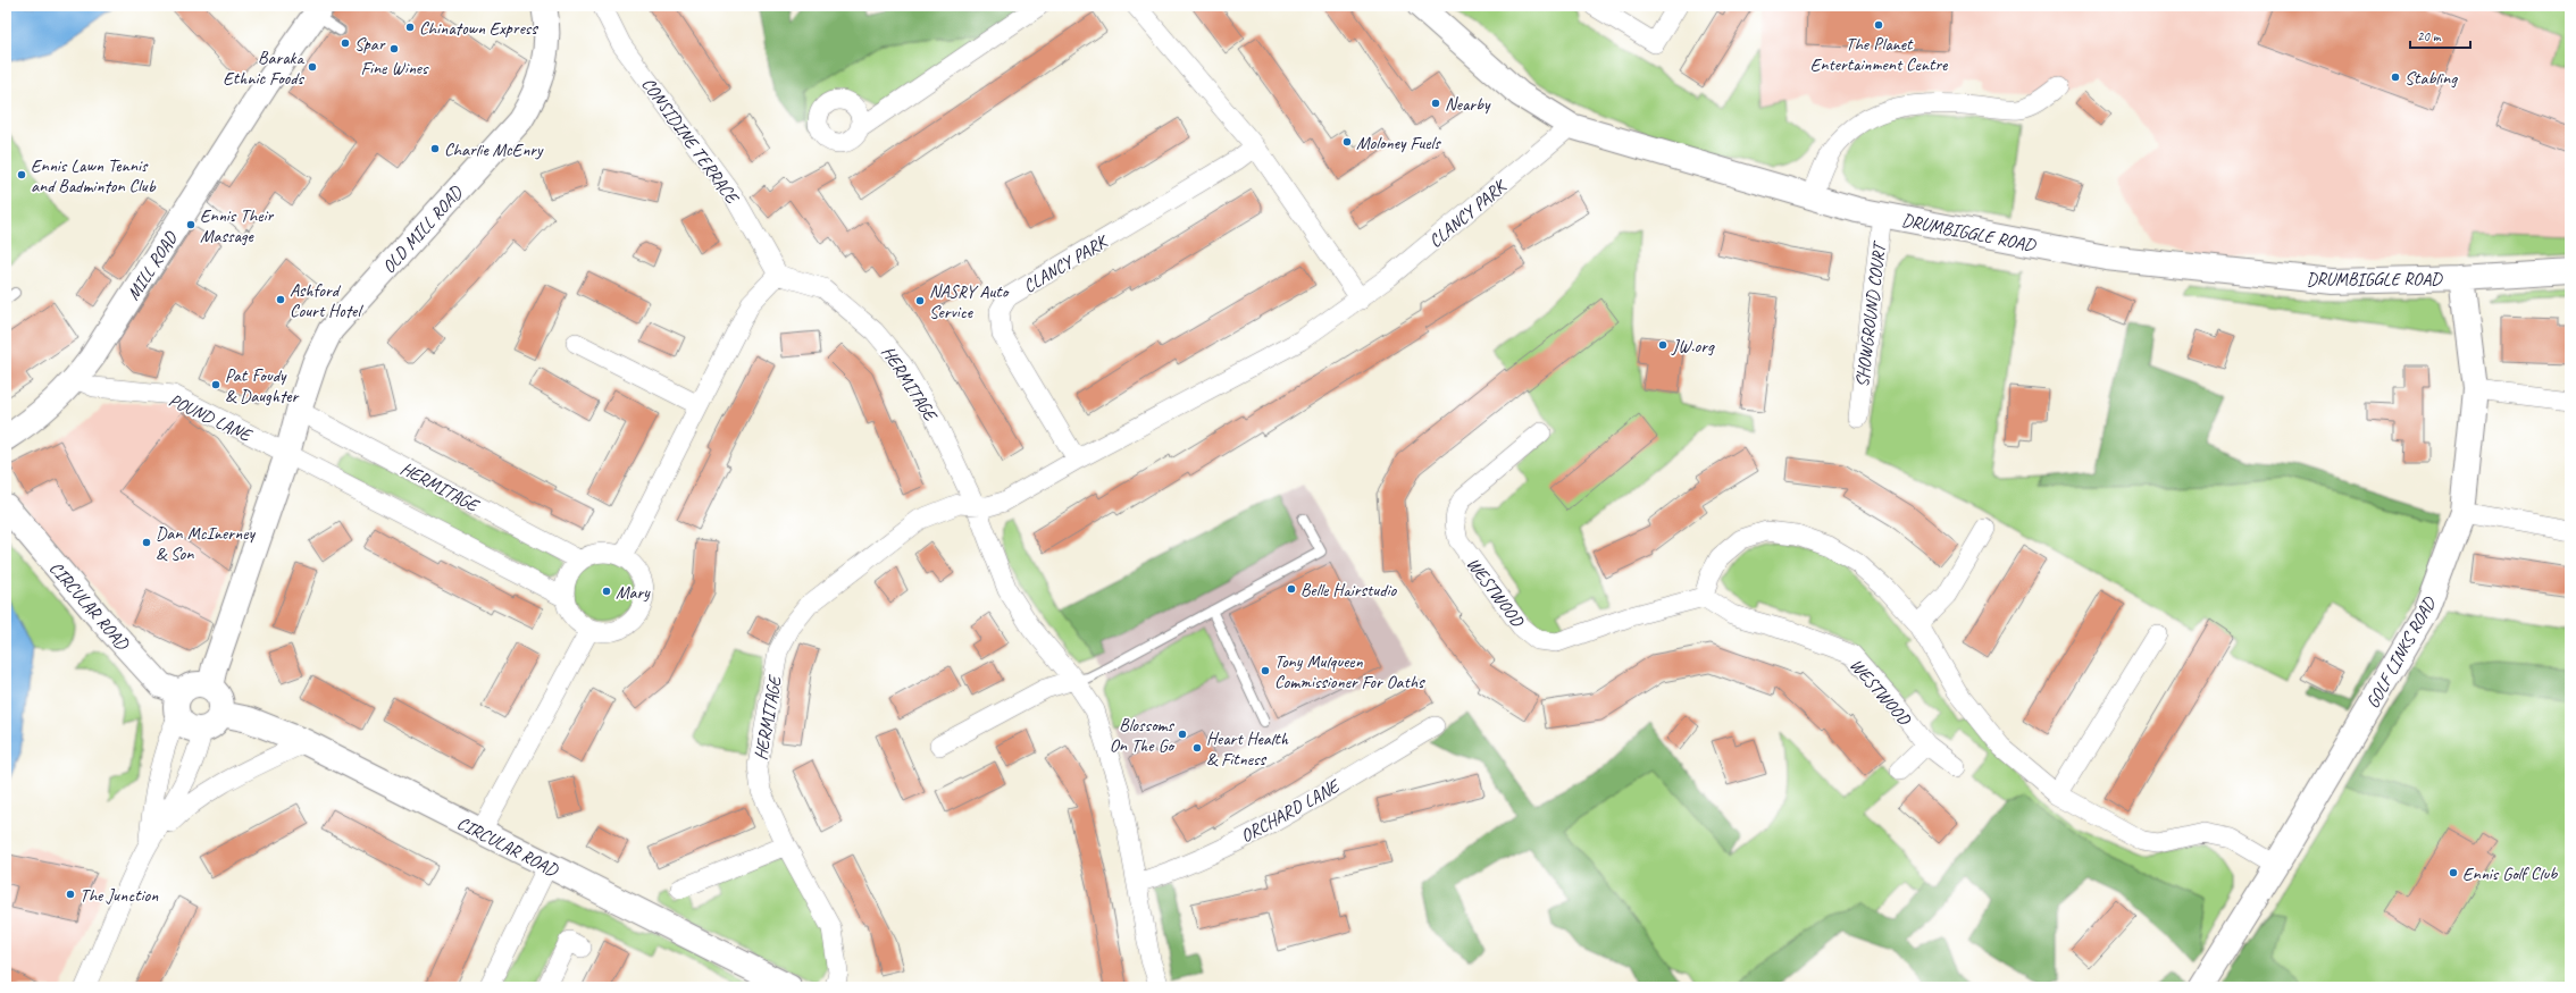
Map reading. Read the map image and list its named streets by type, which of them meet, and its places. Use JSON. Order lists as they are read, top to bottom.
{
  "streets": {
    "street": [
      "CONSIDINE TERRACE",
      "CLANCY PARK",
      "OLD MILL ROAD",
      "DRUMBIGGLE ROAD",
      "MILL ROAD",
      "SHOWGROUND COURT",
      "HERMITAGE",
      "POUND LANE",
      "WESTWOOD",
      "CIRCULAR ROAD",
      "GOLF LINKS ROAD",
      "ORCHARD LANE"
    ]
  },
  "crossings": [
    ["CONSIDINE TERRACE", "HERMITAGE"],
    ["CLANCY PARK", "DRUMBIGGLE ROAD"],
    ["CLANCY PARK", "HERMITAGE"],
    ["OLD MILL ROAD", "HERMITAGE"],
    ["OLD MILL ROAD", "POUND LANE"],
    ["OLD MILL ROAD", "CIRCULAR ROAD"],
    ["DRUMBIGGLE ROAD", "SHOWGROUND COURT"],
    ["DRUMBIGGLE ROAD", "GOLF LINKS ROAD"],
    ["MILL ROAD", "POUND LANE"]
  ],
  "places": [
    "The Planet Entertainment Centre",
    "Chinatown Express",
    "Spar",
    "Fine Wines",
    "Baraka Ethnic Foods",
    "Stabling",
    "Nearby",
    "Moloney Fuels",
    "Charlie McEnry",
    "Ennis Lawn Tennis and Badminton Club",
    "Ennis Their Massage",
    "Ashford Court Hotel",
    "NASRY Auto Service",
    "JW.org",
    "Pat Foudy & Daughter",
    "Dan McInerney & Son",
    "Belle Hairstudio",
    "Mary",
    "Tony Mulqueen Commissioner For Oaths",
    "Blossoms On The Go",
    "Heart Health & Fitness",
    "Ennis Golf Club",
    "The Junction"
  ],
  "scale_bar": "20 m"
}
